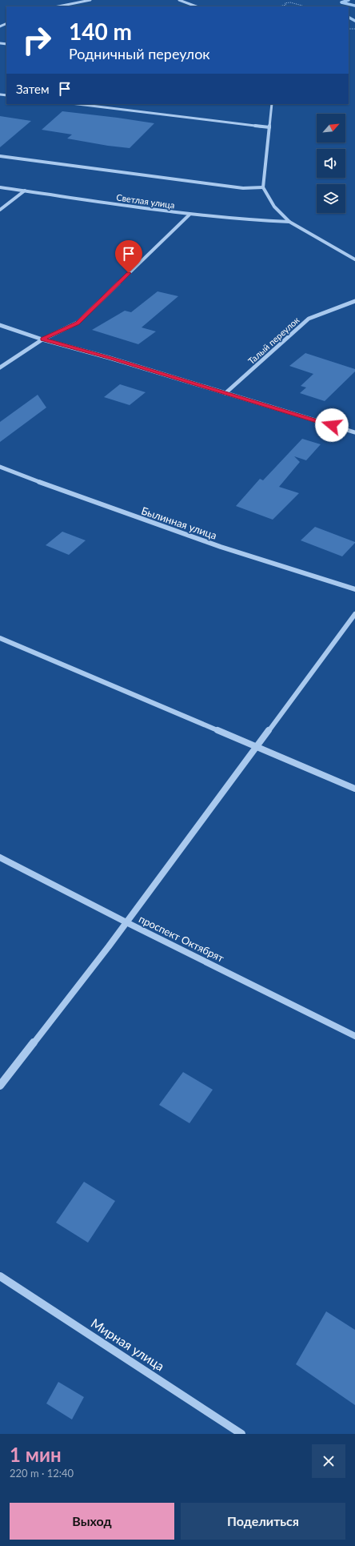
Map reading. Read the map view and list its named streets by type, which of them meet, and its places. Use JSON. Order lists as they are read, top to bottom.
{
  "streets": {
    "street": [
      "Светлая улица",
      "Талый переулок",
      "Былинная улица",
      "проспект Октябрят",
      "Мирная улица"
    ]
  },
  "north": "top right",
  "page": {
    "turn": ["140 m", "Родничный переулок"],
    "then": "Затем",
    "heading": ["1 мин", "220 m · 12:40"],
    "buttons": ["Выход", "Поделиться"]
  }
}
